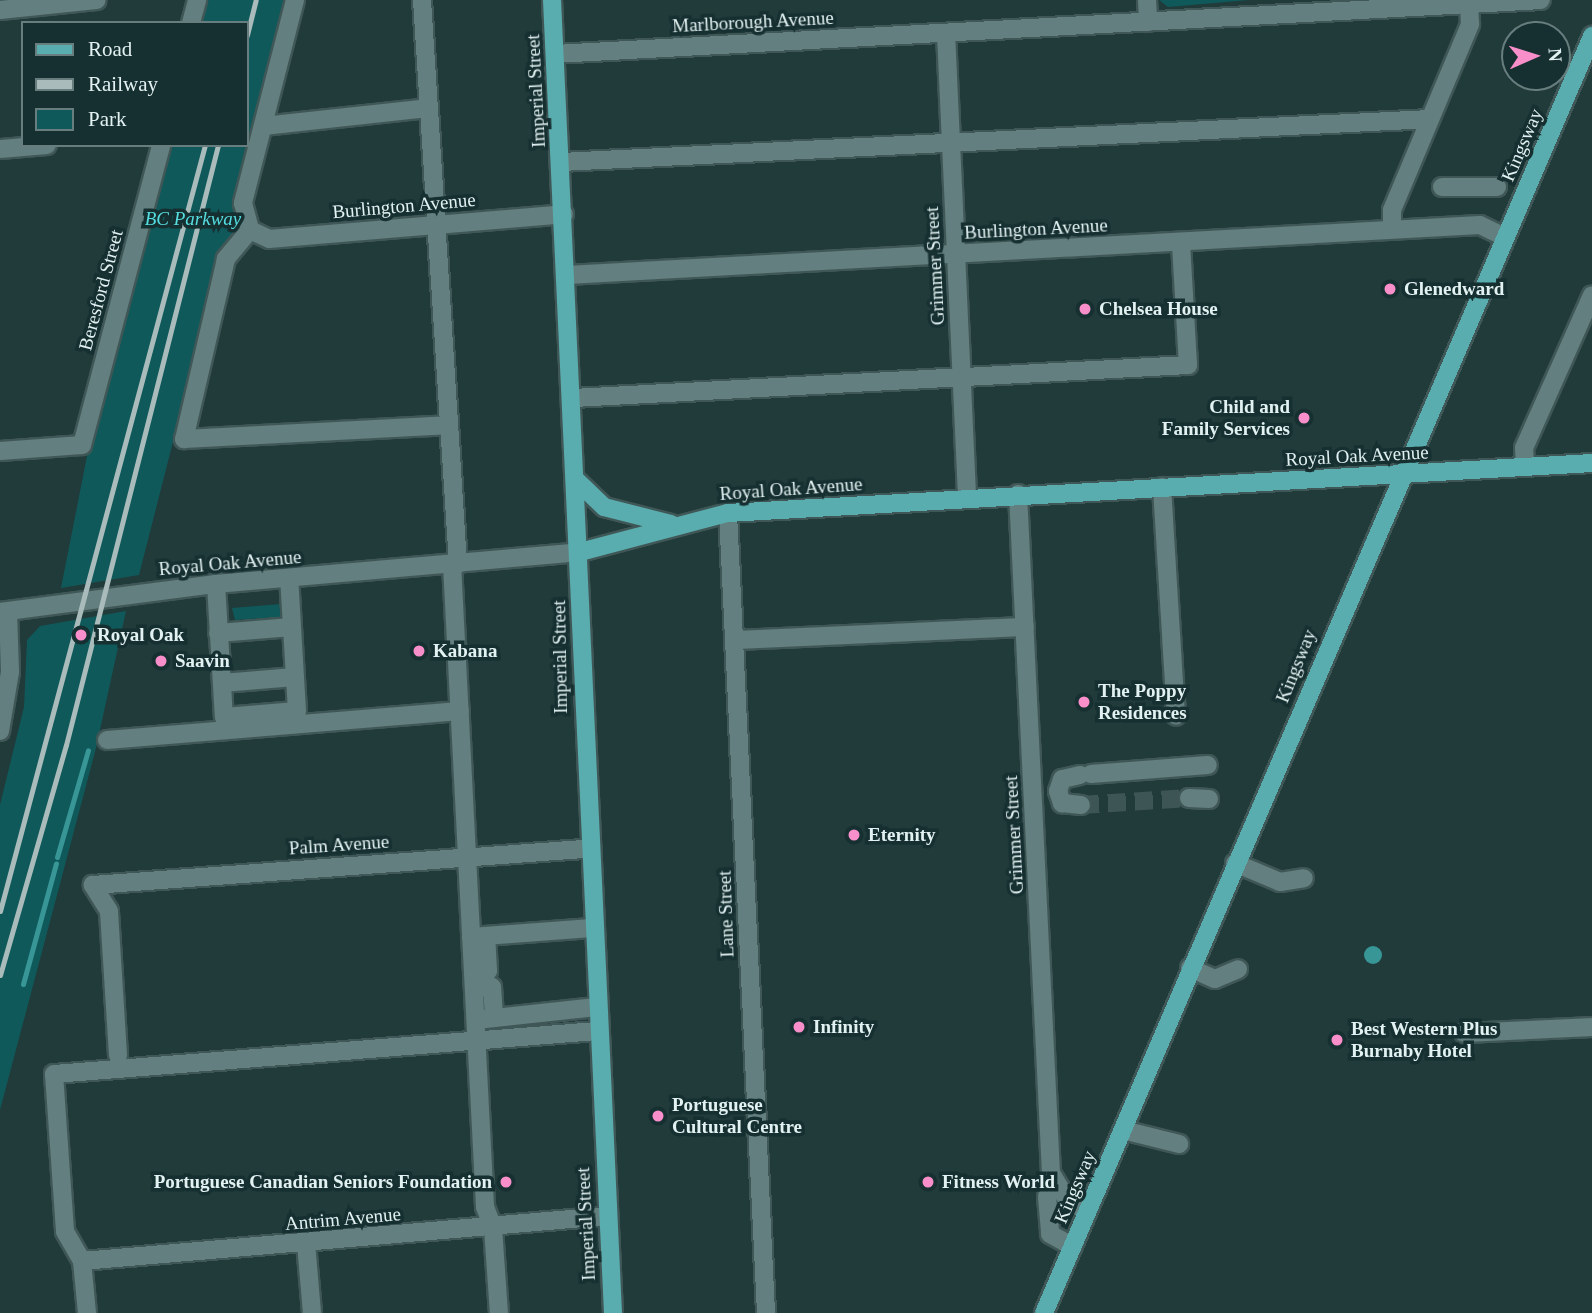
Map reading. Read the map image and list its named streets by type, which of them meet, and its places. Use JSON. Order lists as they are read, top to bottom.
{
  "streets": {
    "main road": ["Imperial Street", "Kingsway", "Royal Oak Avenue"],
    "street": [
      "Marlborough Avenue",
      "Burlington Avenue",
      "Grimmer Street",
      "Beresford Street",
      "Palm Avenue",
      "Lane Street",
      "Antrim Avenue"
    ]
  },
  "crossings": [
    ["Marlborough Avenue", "Imperial Street"],
    ["Marlborough Avenue", "Grimmer Street"],
    ["Imperial Street", "Burlington Avenue"],
    ["Imperial Street", "Royal Oak Avenue"],
    ["Imperial Street", "Palm Avenue"],
    ["Imperial Street", "Antrim Avenue"],
    ["Kingsway", "Burlington Avenue"],
    ["Kingsway", "Grimmer Street"],
    ["Kingsway", "Royal Oak Avenue"],
    ["Burlington Avenue", "Grimmer Street"],
    ["Grimmer Street", "Royal Oak Avenue"],
    ["Royal Oak Avenue", "Lane Street"]
  ],
  "parks": ["BC Parkway"],
  "places": [
    "Glenedward",
    "Chelsea House",
    "Child and Family Services",
    "Royal Oak",
    "Kabana",
    "Saavin",
    "The Poppy Residences",
    "Eternity",
    "Infinity",
    "Best Western Plus Burnaby Hotel",
    "Portuguese Cultural Centre",
    "Portuguese Canadian Seniors Foundation",
    "Fitness World"
  ],
  "legend": ["Road", "Railway", "Park"],
  "north": "right"
}
